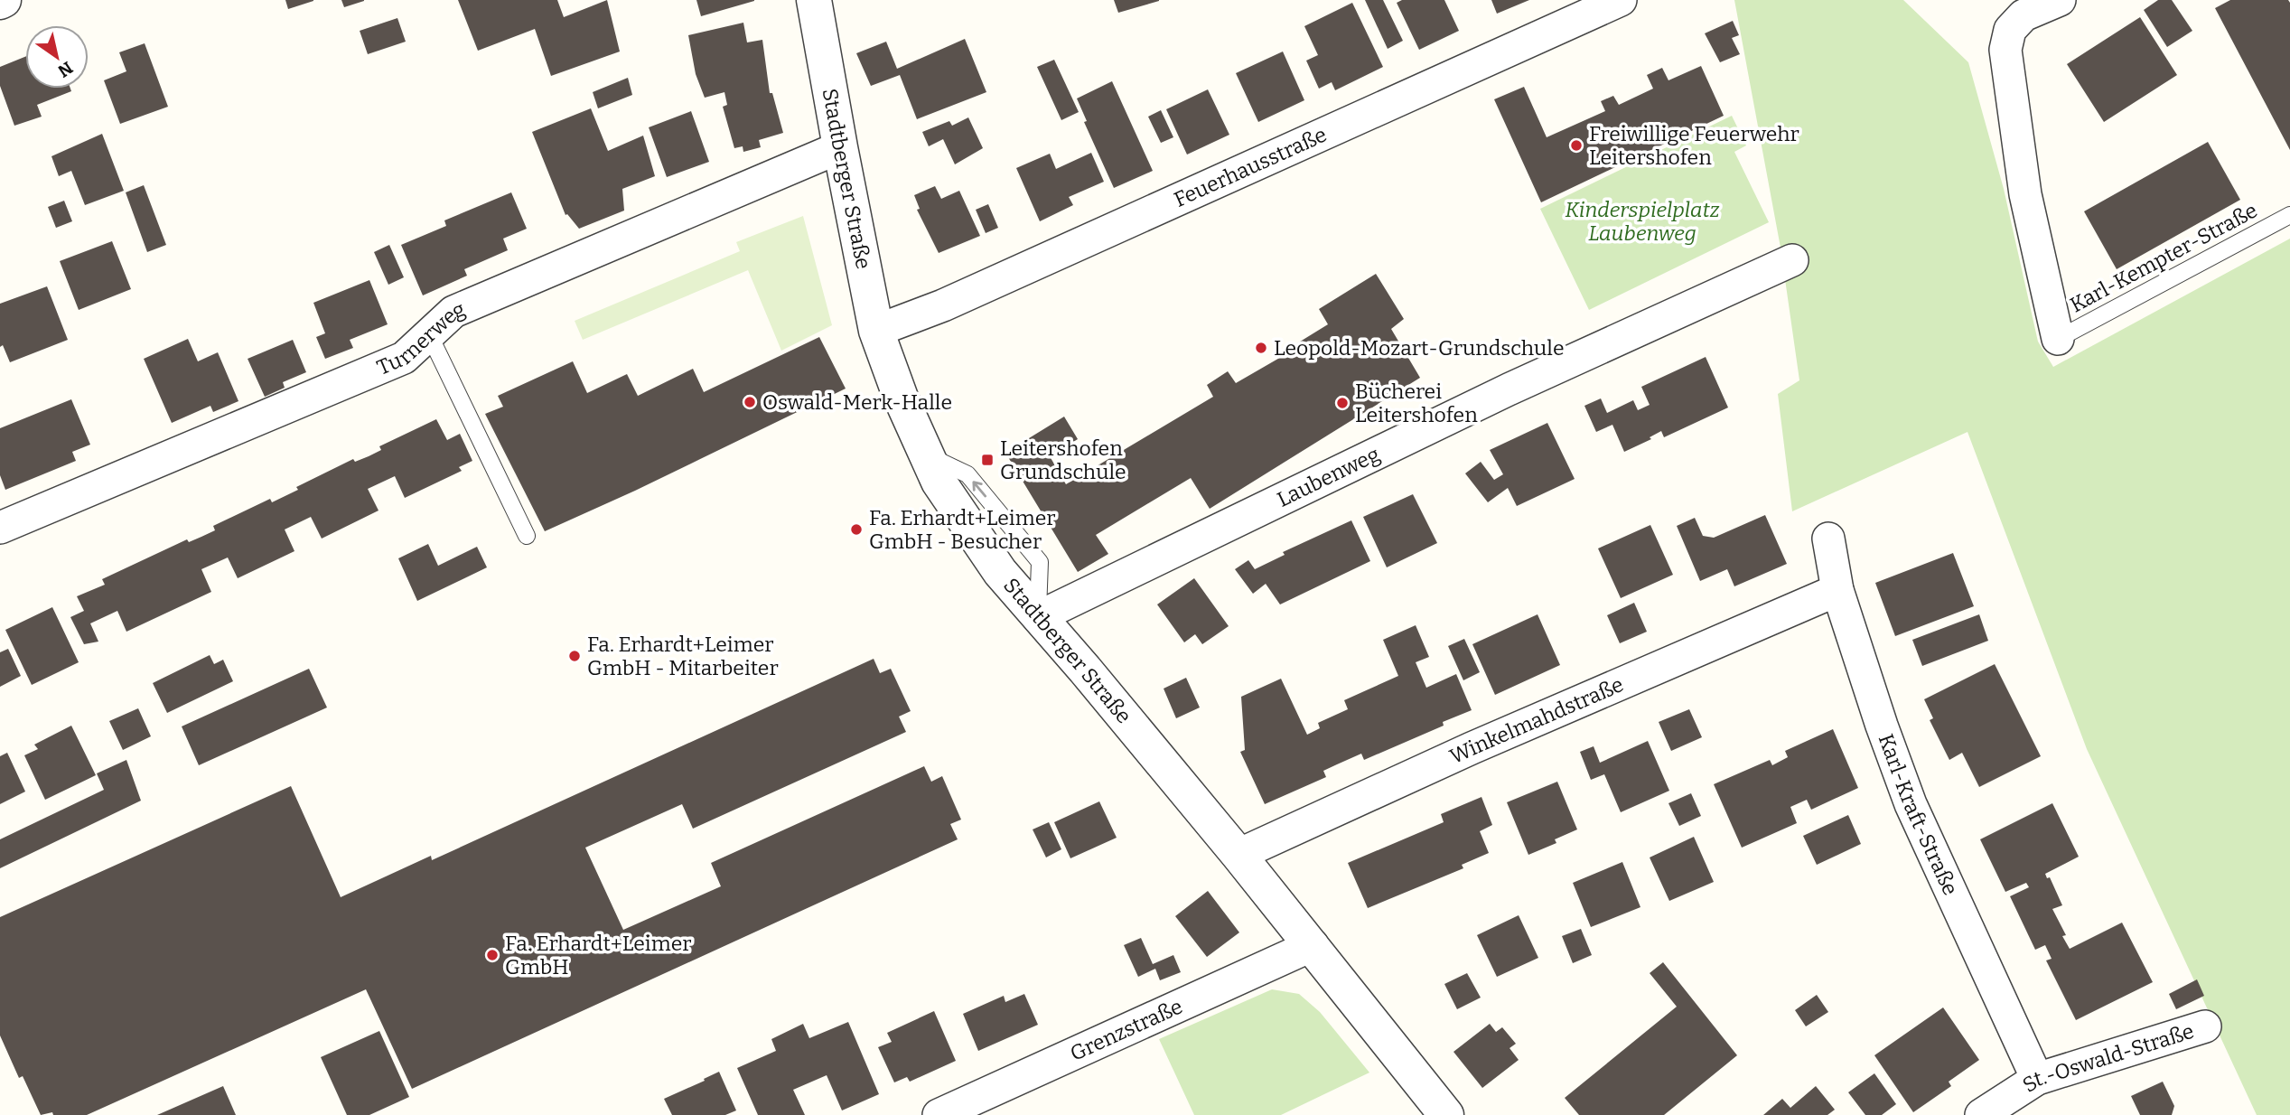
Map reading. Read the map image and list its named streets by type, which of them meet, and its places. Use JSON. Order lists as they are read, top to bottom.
{
  "streets": {
    "street": [
      "Feuerhausstraße",
      "Stadtberger Straße",
      "Turnerweg",
      "Laubenweg",
      "Winkelmahdstraße",
      "Karl-Kraft-Straße",
      "Grenzstraße",
      "St.-Oswald-Straße"
    ],
    "lane": ["Karl-Kempter-Straße"]
  },
  "crossings": [
    ["Feuerhausstraße", "Stadtberger Straße"],
    ["Stadtberger Straße", "Turnerweg"],
    ["Stadtberger Straße", "Laubenweg"],
    ["Stadtberger Straße", "Winkelmahdstraße"],
    ["Stadtberger Straße", "Grenzstraße"],
    ["Winkelmahdstraße", "Karl-Kraft-Straße"],
    ["Karl-Kraft-Straße", "St.-Oswald-Straße"]
  ],
  "parks": ["Kinderspielplatz Laubenweg"],
  "places": {
    "other": [
      "Freiwillige Feuerwehr Leitershofen",
      "Leopold-Mozart-Grundschule",
      "Oswald-Merk-Halle",
      "Bücherei Leitershofen",
      "Fa. Erhardt+Leimer GmbH - Besucher",
      "Fa. Erhardt+Leimer GmbH - Mitarbeiter",
      "Fa. Erhardt+Leimer GmbH"
    ],
    "transit": ["Leitershofen Grundschule"]
  },
  "north": "bottom right"
}
